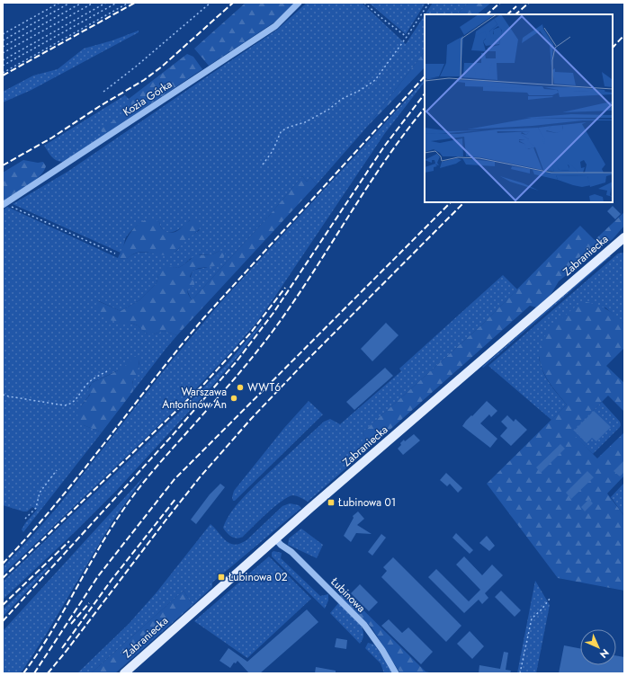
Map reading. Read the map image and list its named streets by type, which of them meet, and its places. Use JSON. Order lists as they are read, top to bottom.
{
  "streets": {
    "main road": ["Zabraniecka"],
    "street": ["Kozia Górka", "Łubinowa"]
  },
  "crossings": [
    ["Zabraniecka", "Łubinowa"]
  ],
  "places": {
    "other": ["WWT6", "Warszawa Antoninów An"],
    "transit": ["Łubinowa 01", "Łubinowa 02"]
  },
  "north": "bottom right"
}
